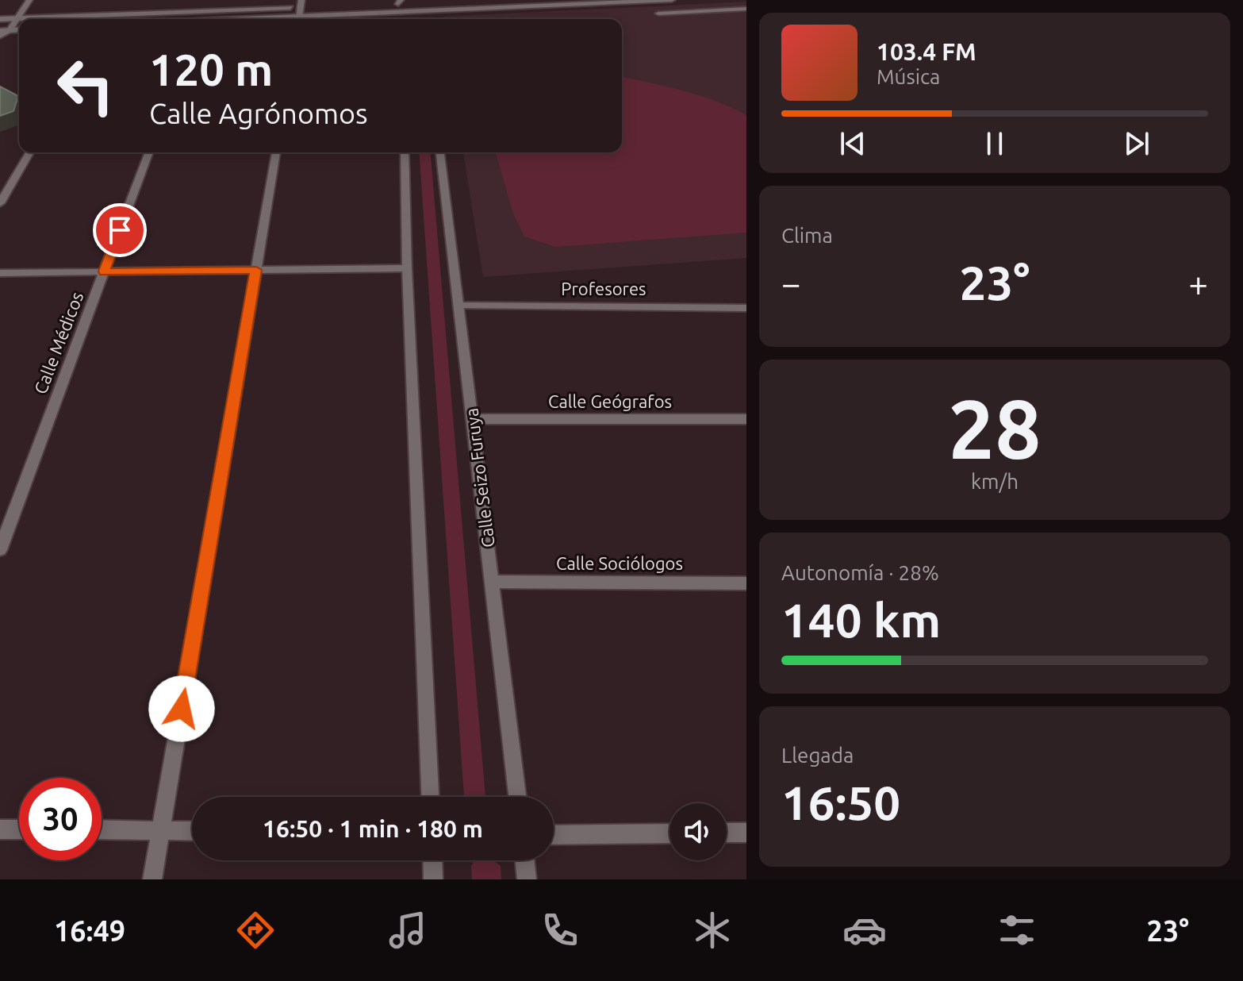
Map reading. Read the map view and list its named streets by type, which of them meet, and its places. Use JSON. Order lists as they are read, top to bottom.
{
  "streets": {
    "street": [
      "Profesores",
      "Calle Médicos",
      "Calle Geógrafos",
      "Calle Seizo Furuya",
      "Calle Sociólogos"
    ]
  },
  "crossings": [
    ["Profesores", "Calle Seizo Furuya"],
    ["Calle Geógrafos", "Calle Seizo Furuya"],
    ["Calle Seizo Furuya", "Calle Sociólogos"]
  ],
  "page": {
    "turn": ["120 m", "Calle Agrónomos"],
    "song": ["103.4 FM", "Música"],
    "tile": [
      "Clima",
      ["28", "km/h"],
      ["Autonomía · 28%", "140 km"],
      ["Llegada", "16:50"]
    ],
    "heat": ["−", "23°", "+"],
    "limit": "30",
    "trip": "16:50 · 1 min · 180 m",
    "tabs": ["16:49", "23°"]
  }
}
